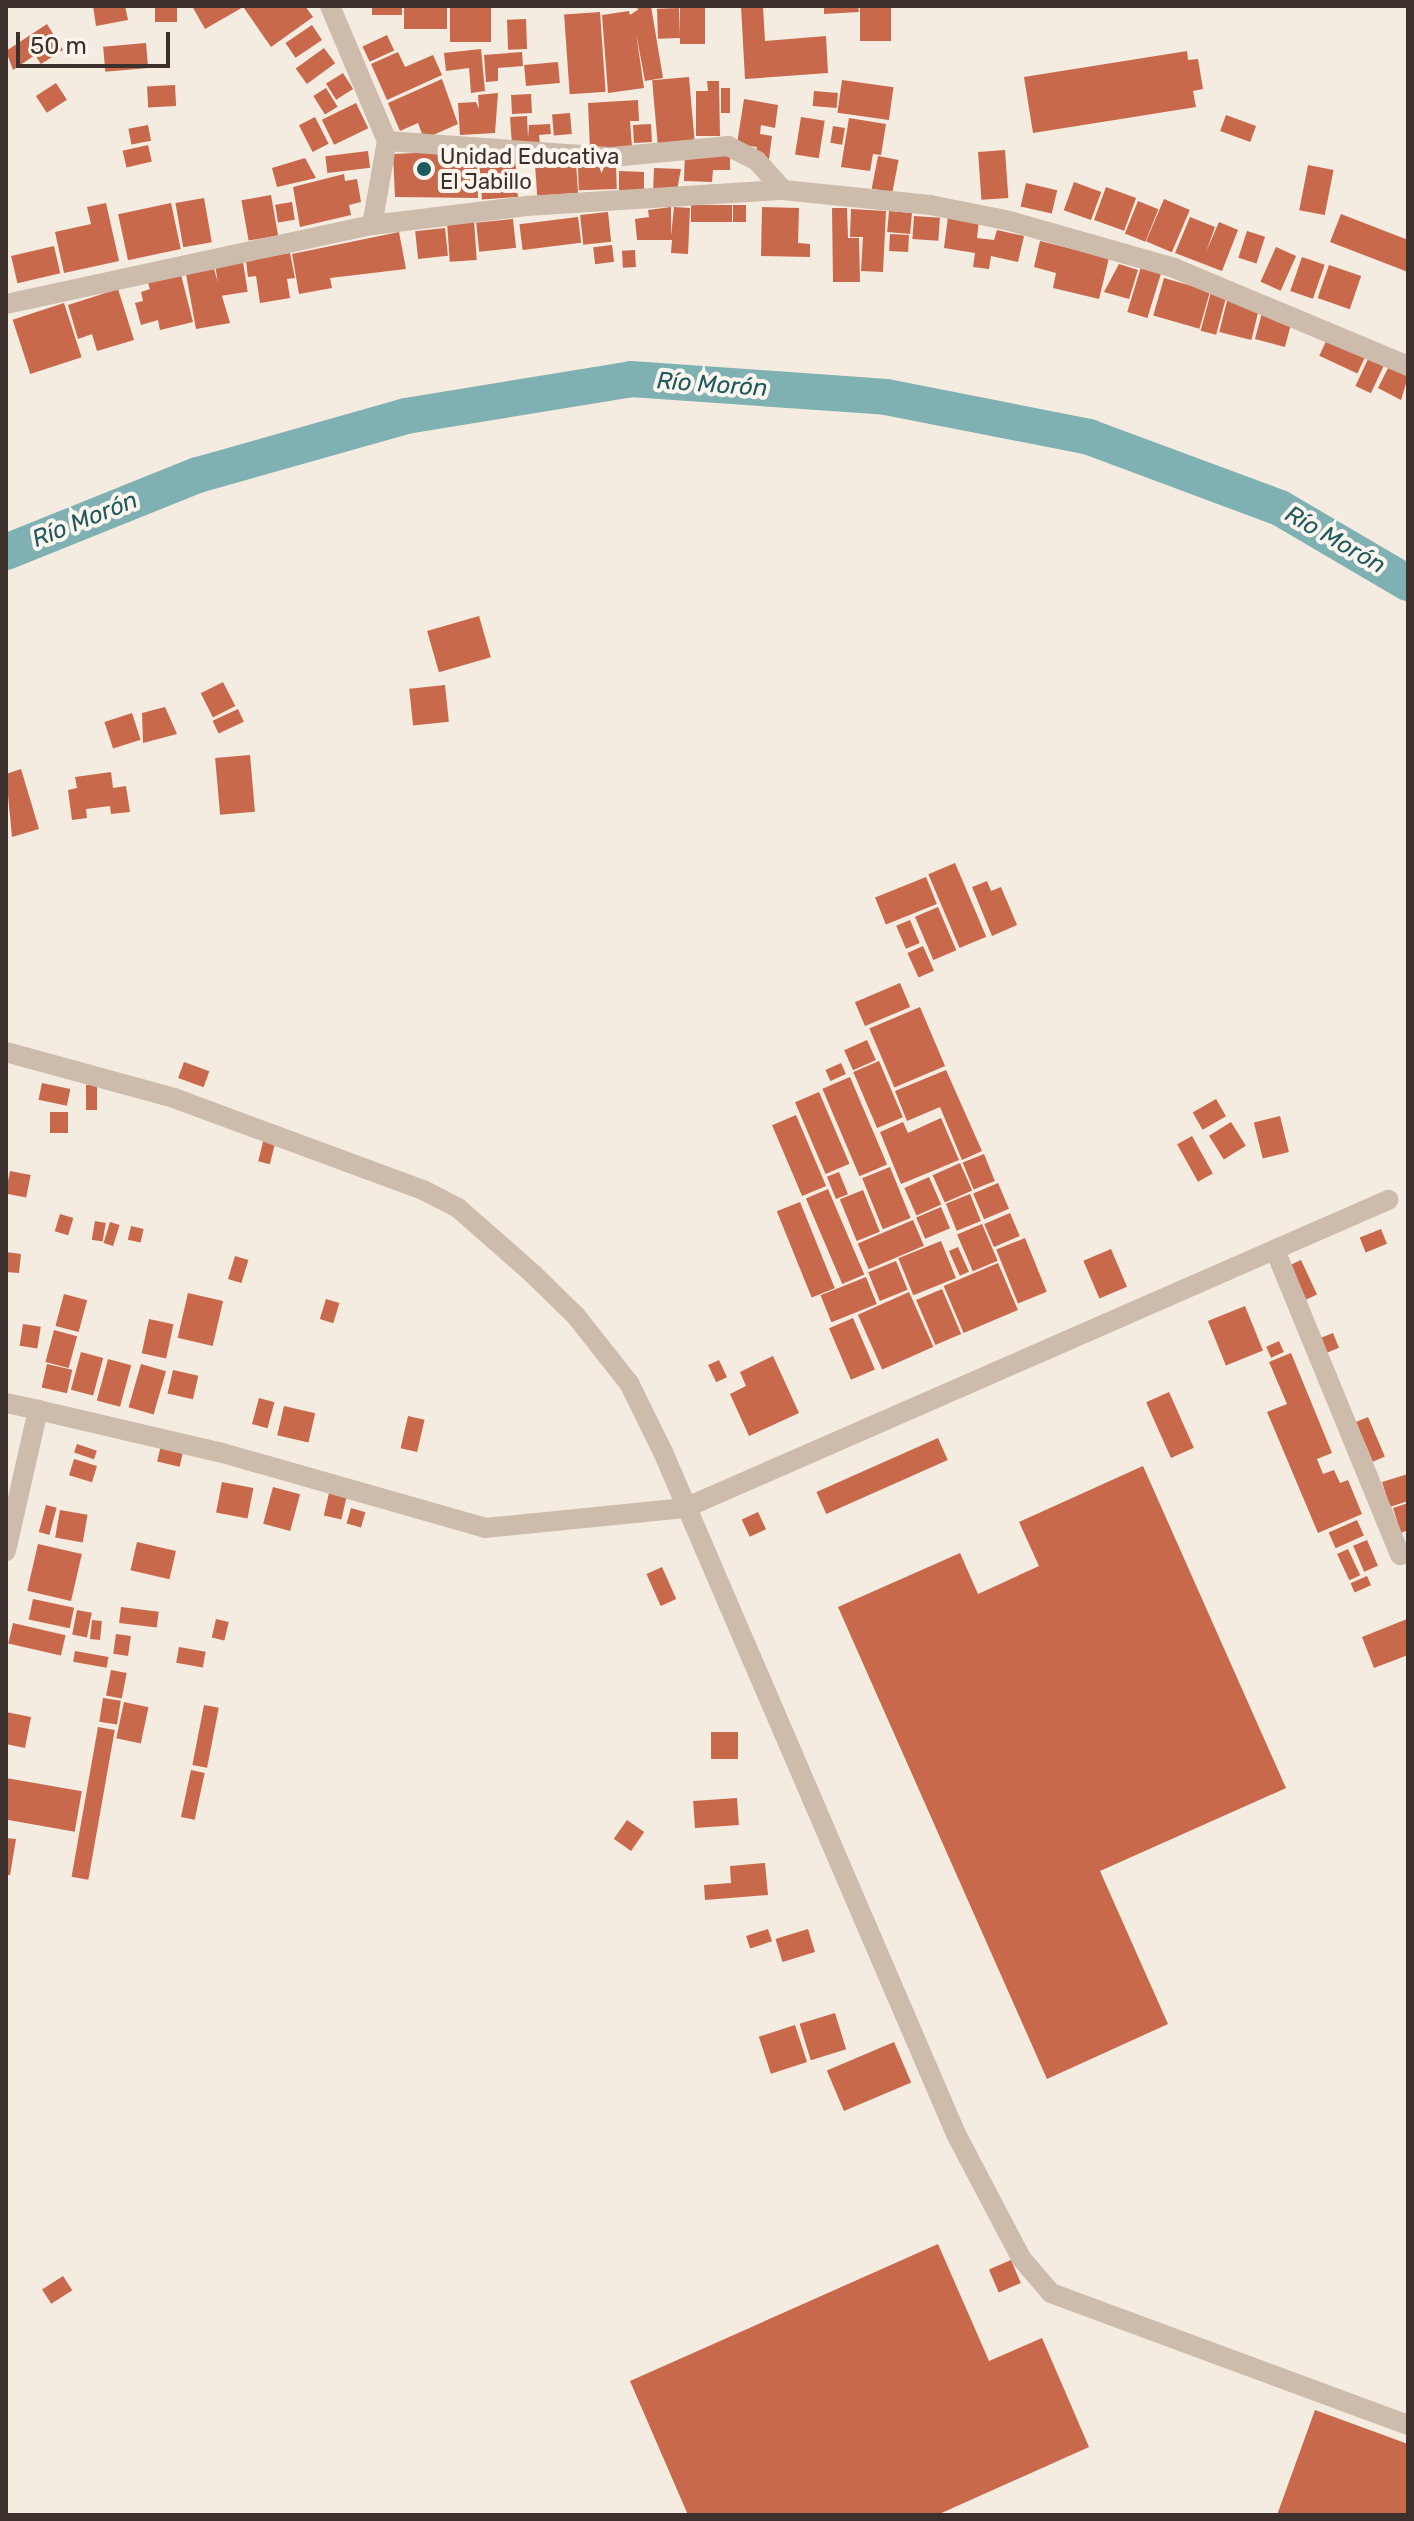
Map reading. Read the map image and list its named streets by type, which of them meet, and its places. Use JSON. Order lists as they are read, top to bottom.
{
  "water": ["Río Morón"],
  "places": ["Unidad Educativa El Jabillo"],
  "scale_bar": "50 m"
}
